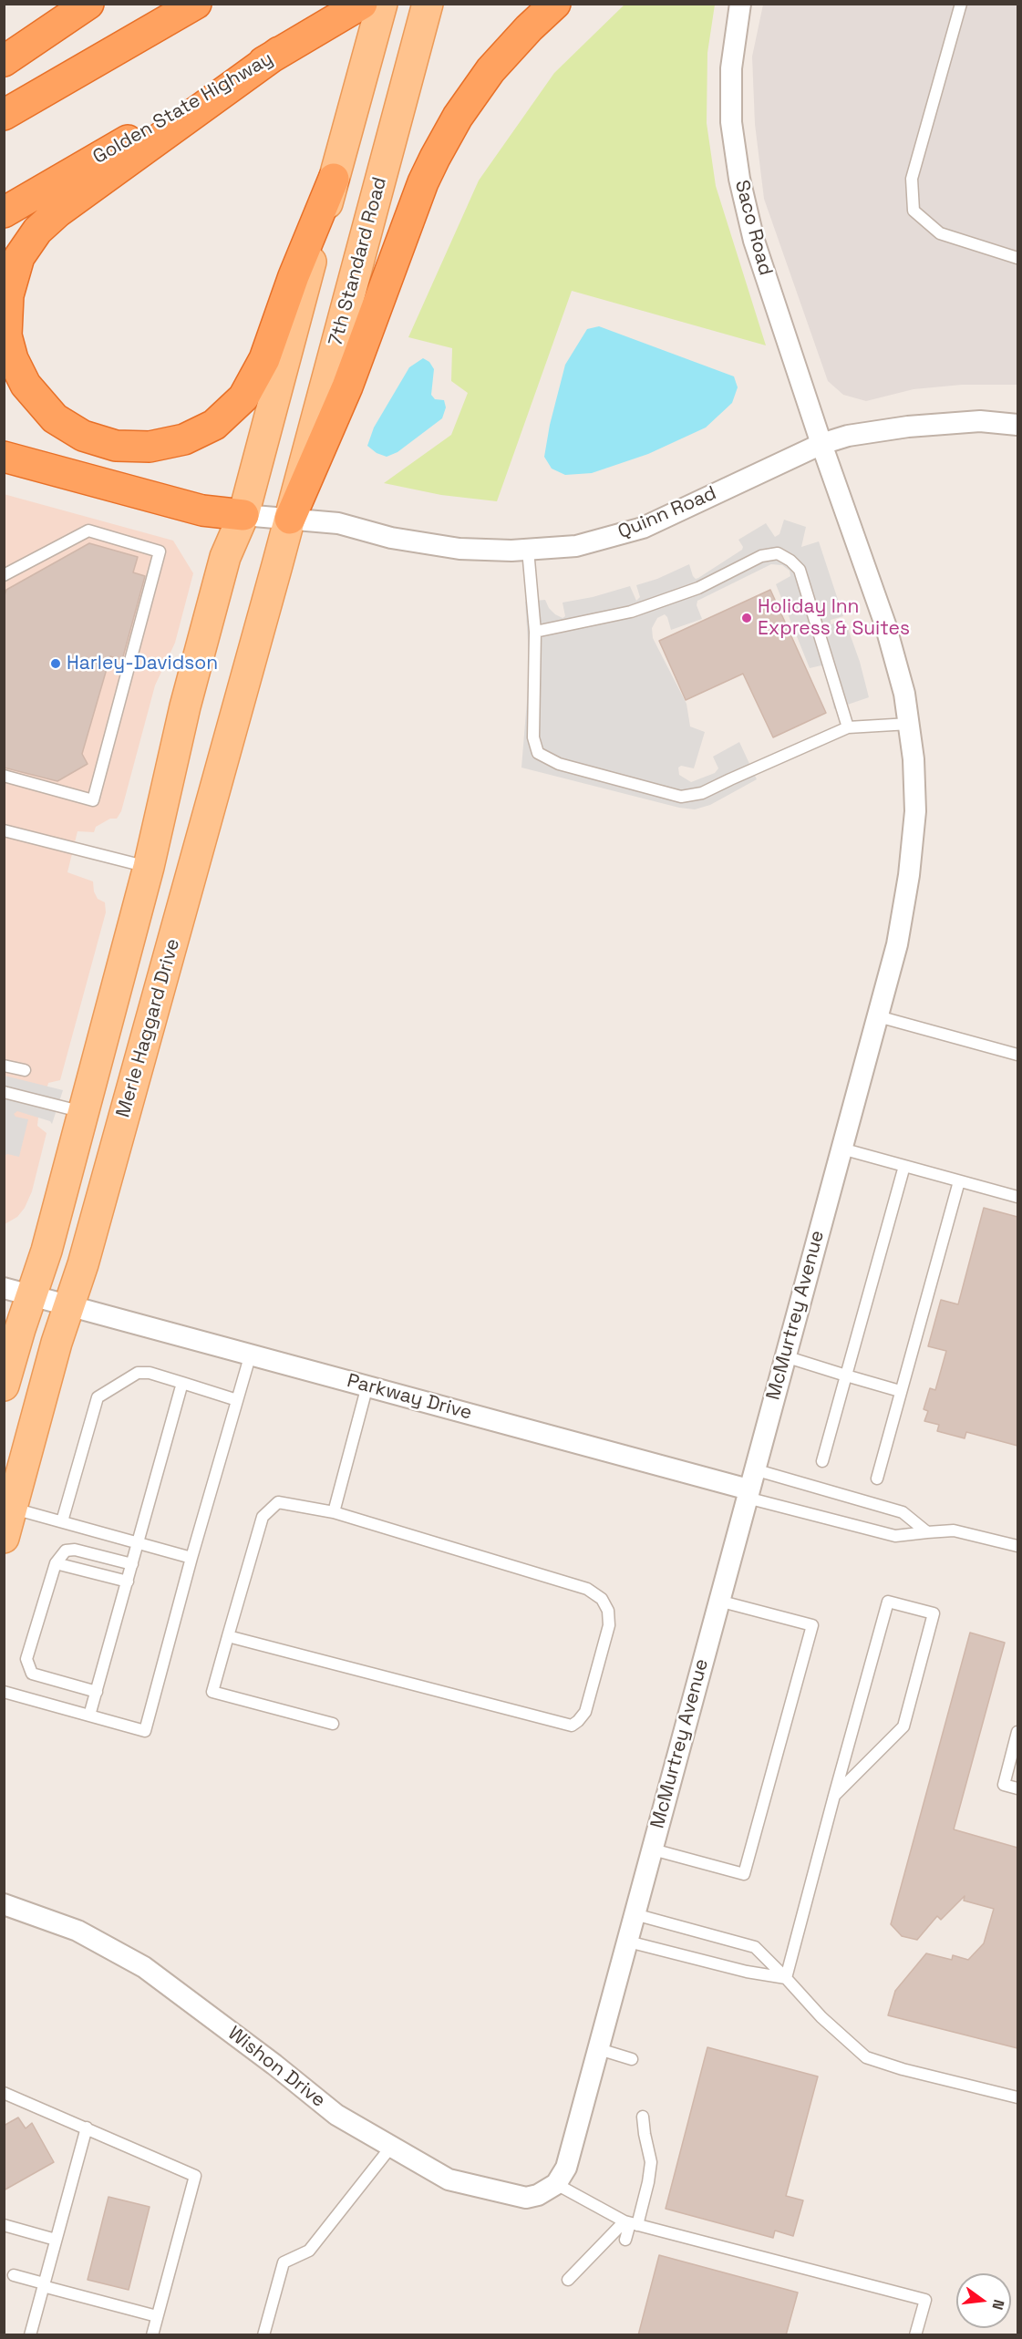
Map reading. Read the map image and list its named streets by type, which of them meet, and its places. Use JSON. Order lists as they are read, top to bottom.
{
  "streets": {
    "highway": ["Golden State Highway"],
    "main road": ["7th Standard Road", "Merle Haggard Drive"],
    "street": [
      "Saco Road",
      "Quinn Road",
      "McMurtrey Avenue",
      "Parkway Drive",
      "Wishon Drive"
    ]
  },
  "crossings": [
    ["Saco Road", "Quinn Road"],
    ["Saco Road", "McMurtrey Avenue"],
    ["7th Standard Road", "Quinn Road"],
    ["7th Standard Road", "Merle Haggard Drive"],
    ["Quinn Road", "Merle Haggard Drive"],
    ["Quinn Road", "McMurtrey Avenue"],
    ["Merle Haggard Drive", "Parkway Drive"],
    ["McMurtrey Avenue", "Parkway Drive"],
    ["McMurtrey Avenue", "Wishon Drive"]
  ],
  "places": ["Holiday Inn Express & Suites", "Harley-Davidson"],
  "north": "right"
}
